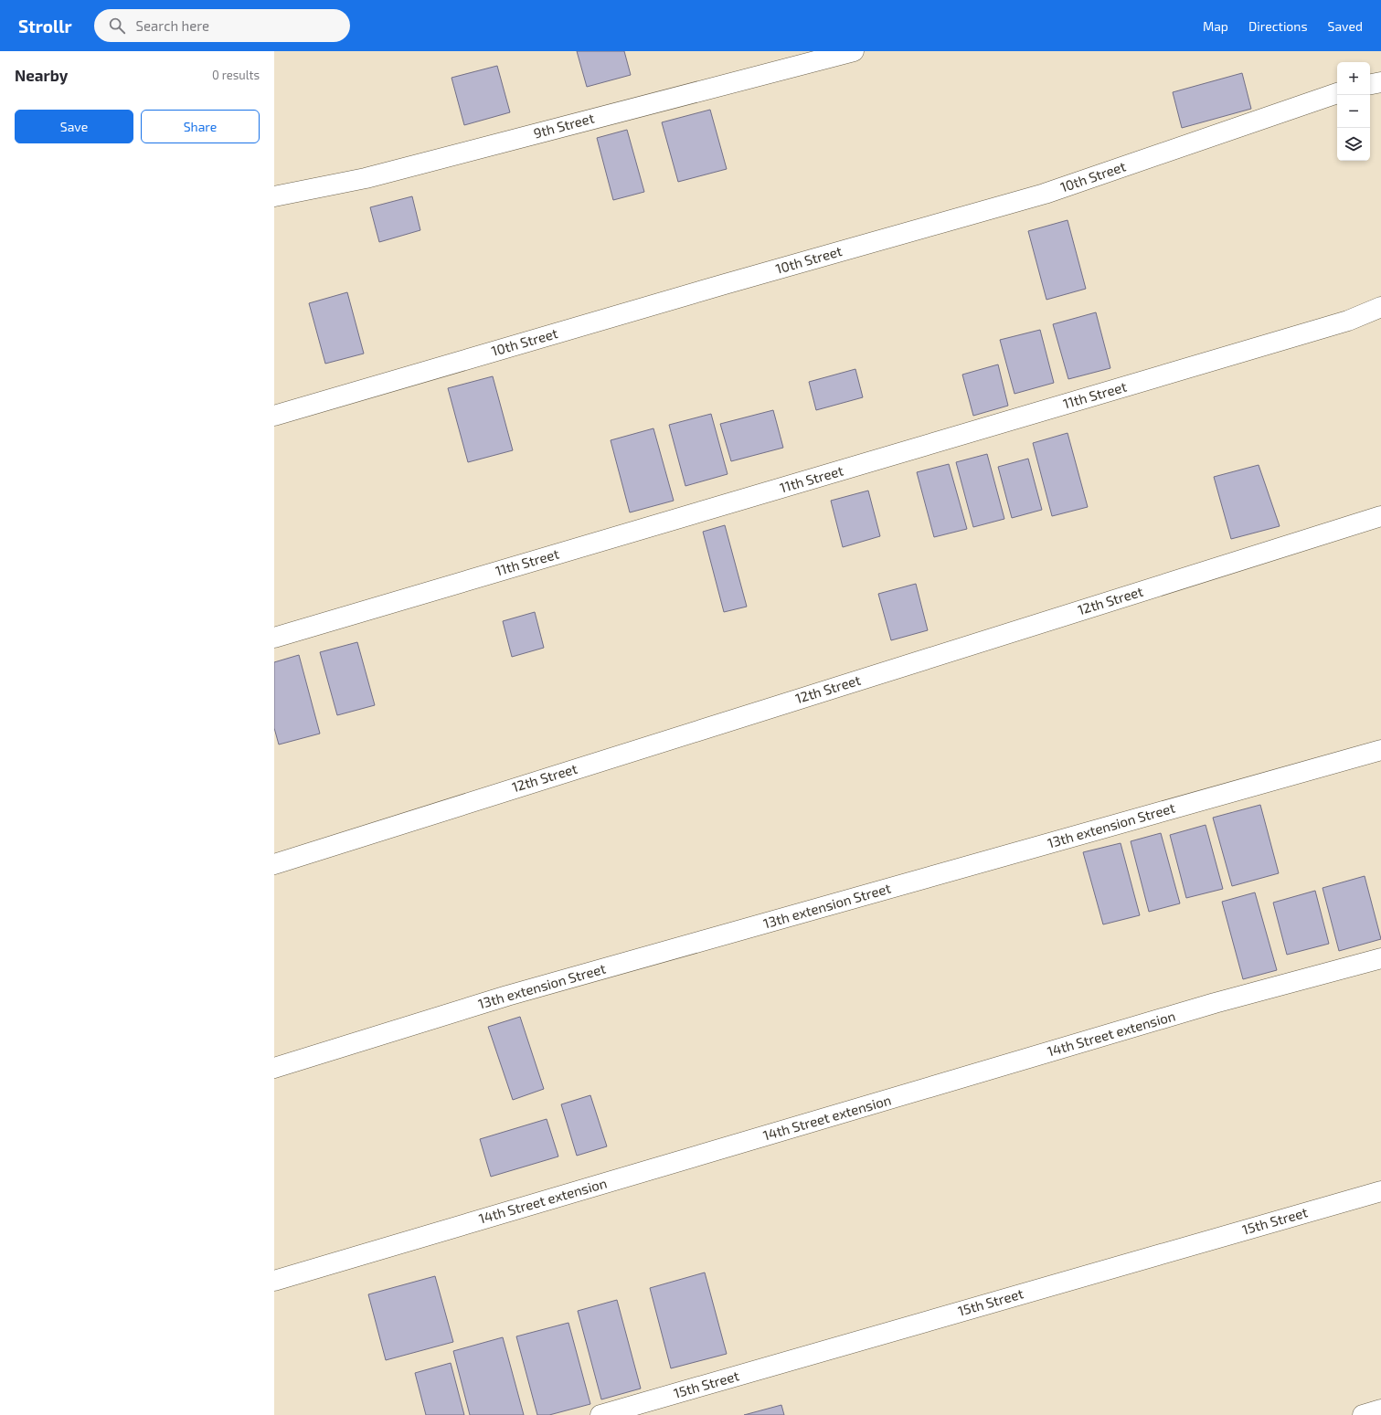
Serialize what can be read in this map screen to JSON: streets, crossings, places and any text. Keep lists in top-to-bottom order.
{
  "streets": {
    "street": [
      "9th Street",
      "10th Street",
      "11th Street",
      "12th Street",
      "13th extension Street",
      "14th Street extension",
      "15th Street"
    ]
  },
  "page": {
    "header": "Strollr",
    "search": "Search here",
    "nav": ["Map", "Directions", "Saved"],
    "heading": ["Nearby", "0 results"],
    "map_buttons": ["+", "−"],
    "buttons": ["Save", "Share"]
  }
}
